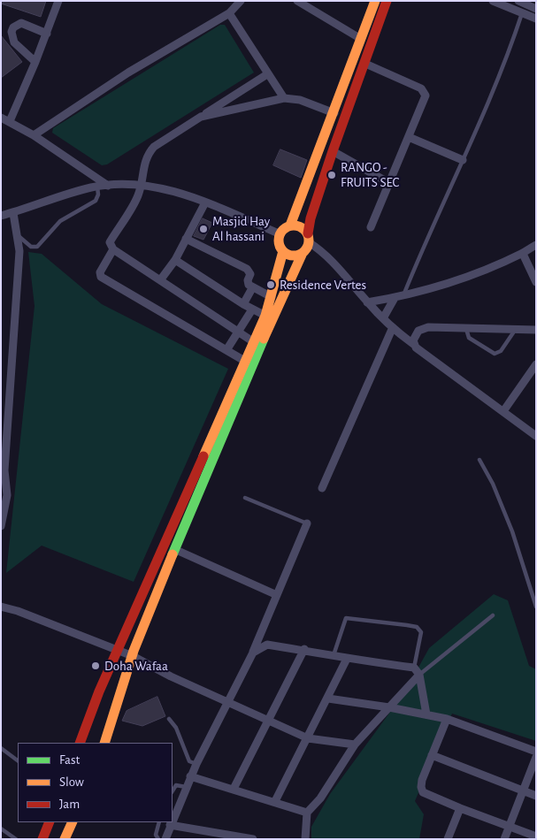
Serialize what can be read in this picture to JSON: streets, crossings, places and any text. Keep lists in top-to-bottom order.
{
  "places": [
    "RANGO - FRUITS SEC",
    "Masjid Hay Al hassani",
    "Residence Vertes",
    "Doha Wafaa"
  ],
  "legend": ["Fast", "Slow", "Jam"]
}
